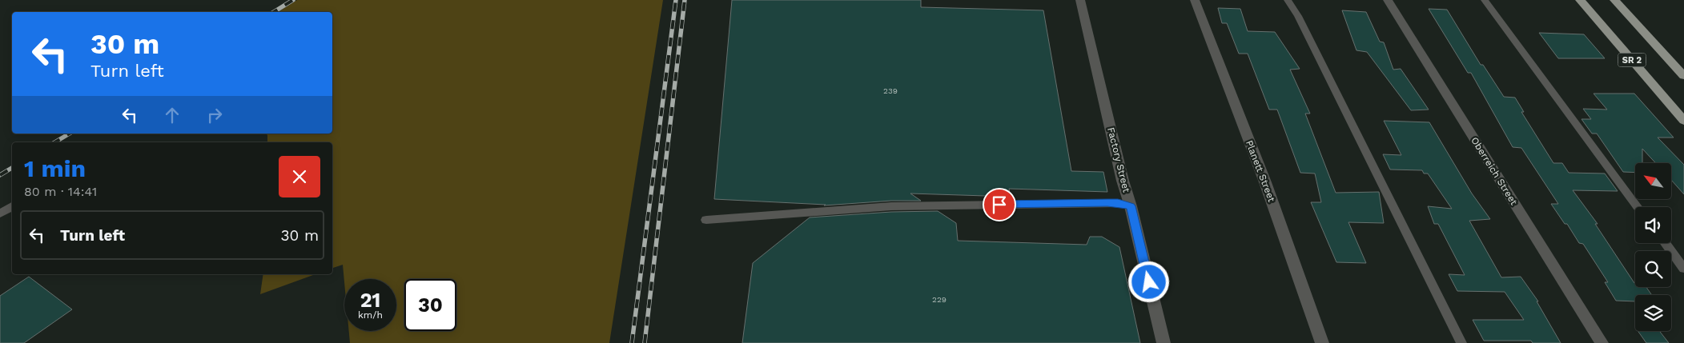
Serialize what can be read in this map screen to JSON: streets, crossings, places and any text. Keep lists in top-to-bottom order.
{
  "streets": {
    "main road": ["SR 2"],
    "street": ["Factory Street", "Planett Street", "Oberreich Street"]
  },
  "house_numbers": ["239", "229"],
  "north": "top left",
  "page": {
    "turn": ["30 m", "Turn left"],
    "heading": ["1 min", "80 m · 14:41"],
    "list": [
      {
        "name": "Turn left",
        "value": "30 m"
      }
    ],
    "speed": "21 km/h",
    "limit": "30"
  }
}
